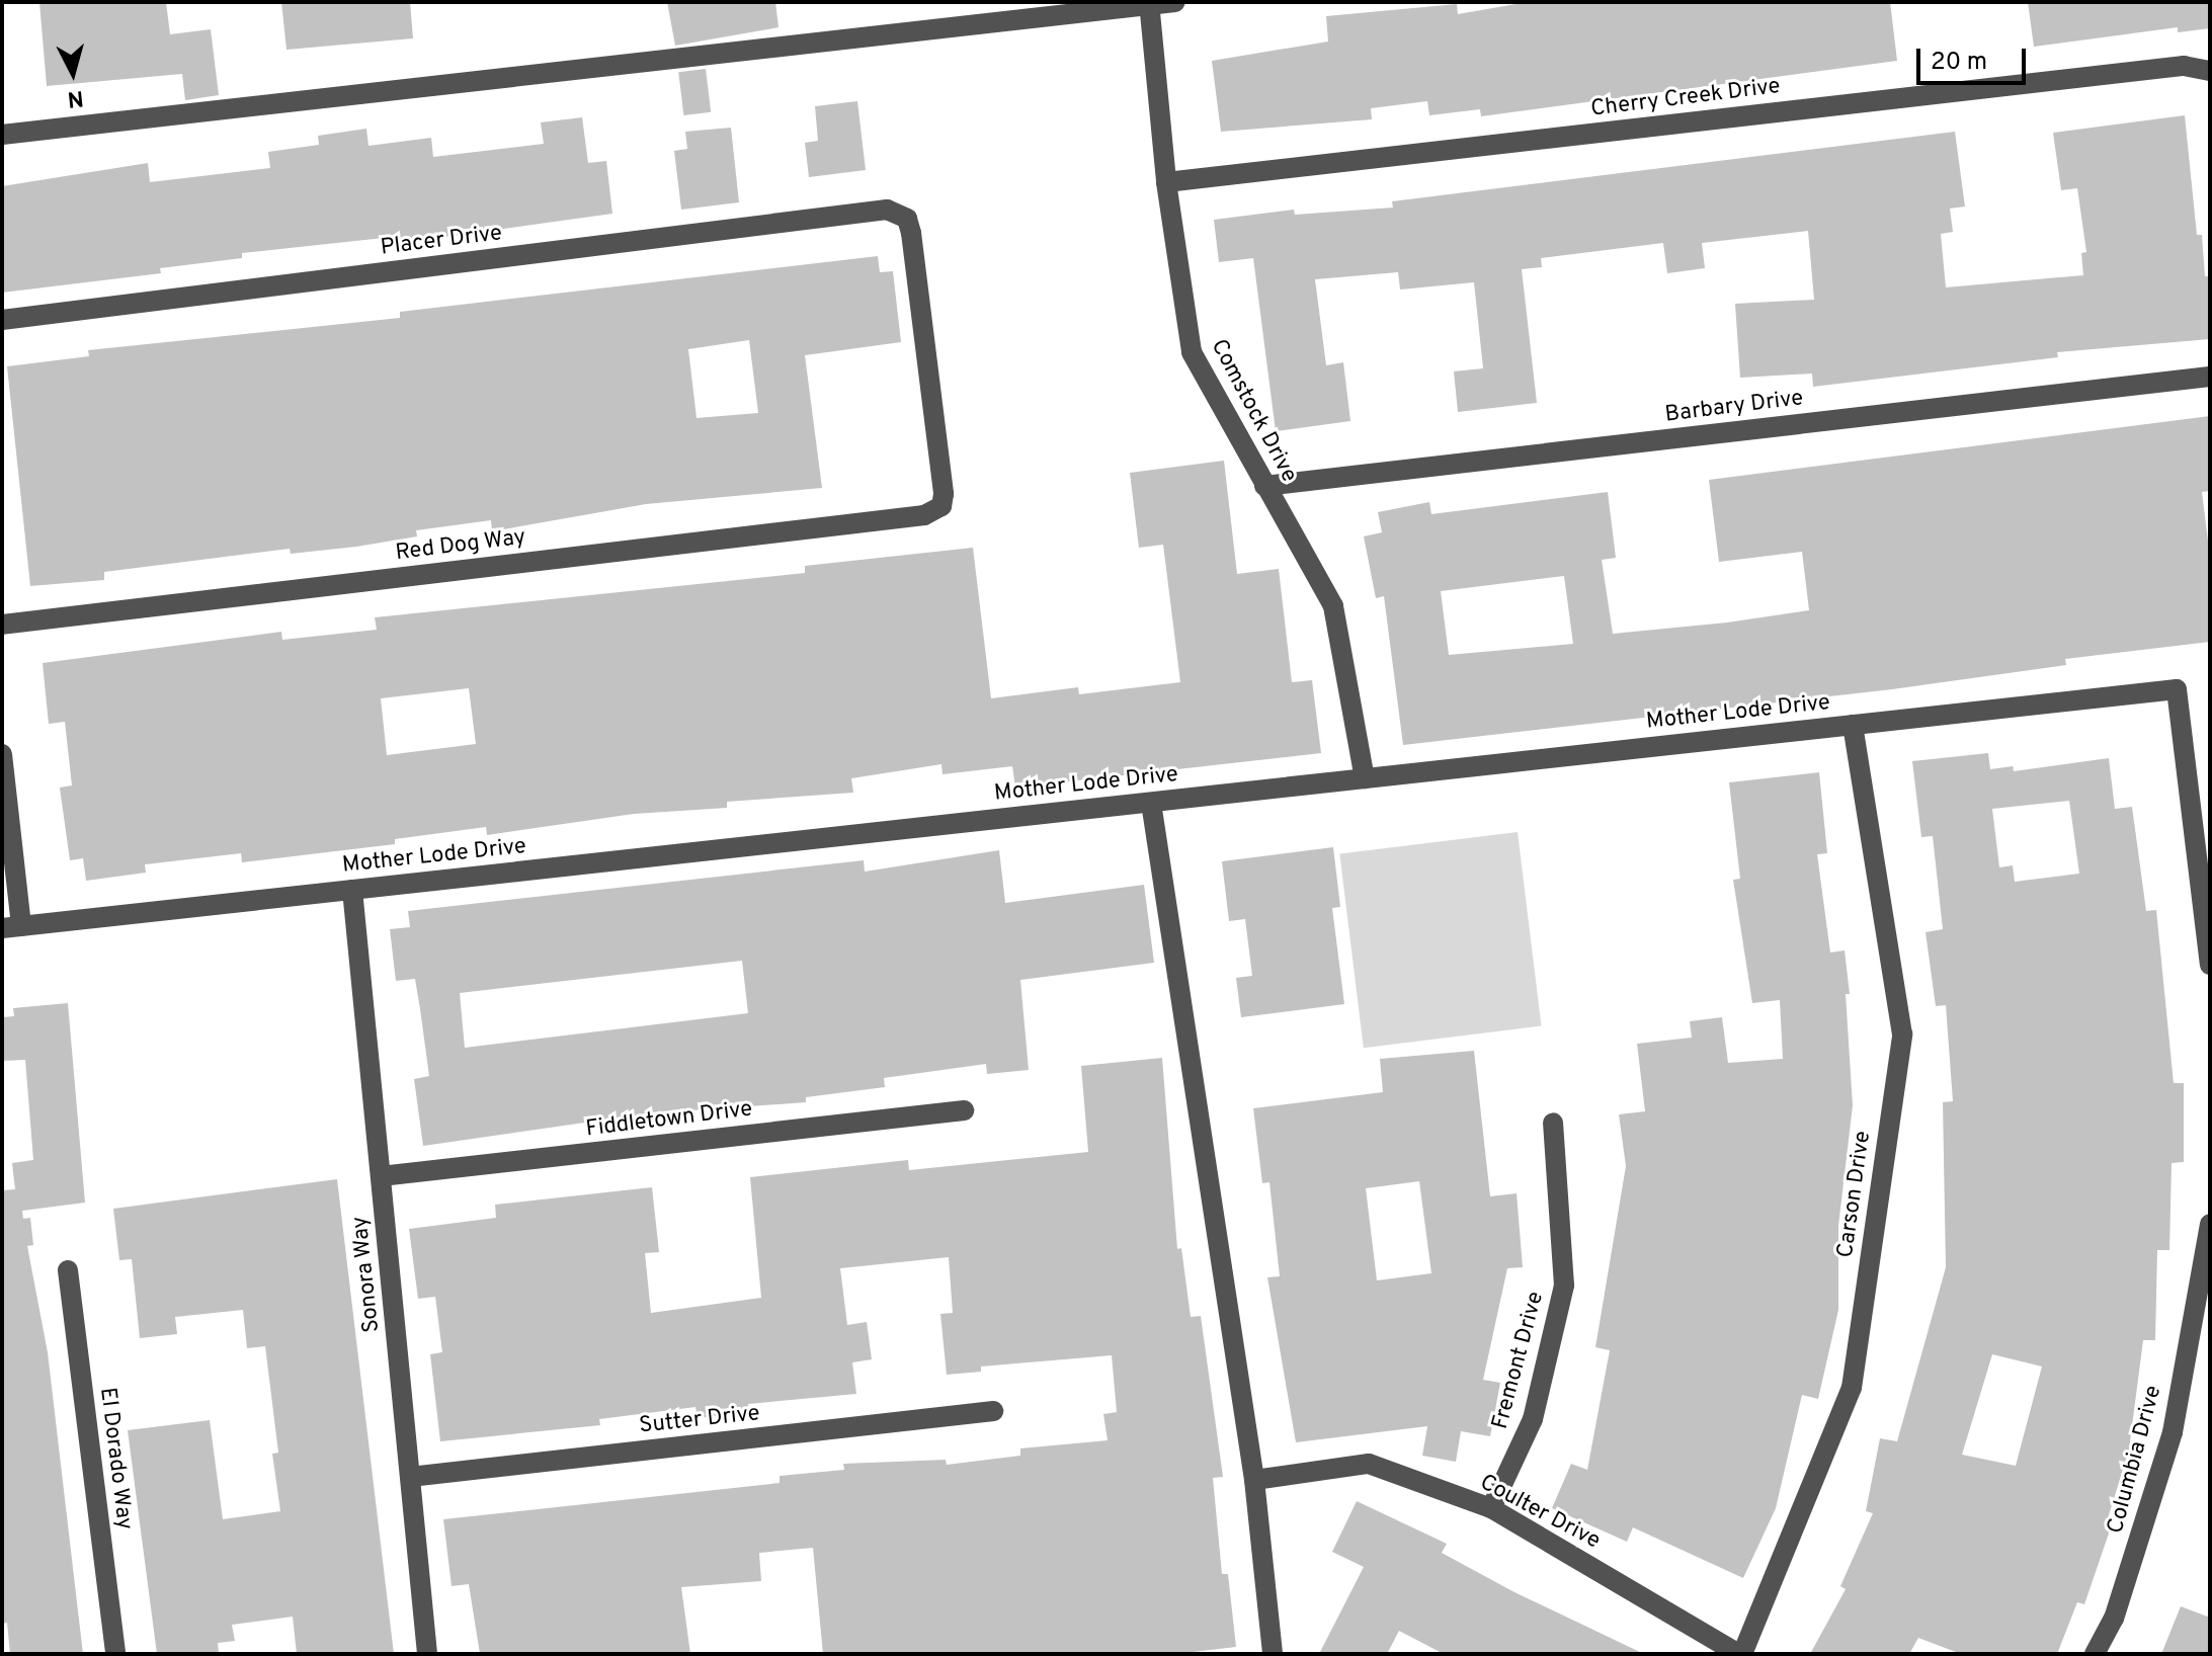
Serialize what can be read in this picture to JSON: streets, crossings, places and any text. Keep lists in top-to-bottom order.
{
  "streets": {
    "street": [
      "Cherry Creek Drive",
      "Placer Drive",
      "Barbary Drive",
      "Comstock Drive",
      "Red Dog Way",
      "Mother Lode Drive",
      "Fiddletown Drive",
      "Carson Drive",
      "Sonora Way",
      "Fremont Drive",
      "Sutter Drive",
      "El Dorado Way",
      "Columbia Drive",
      "Coulter Drive"
    ]
  },
  "crossings": [
    ["Cherry Creek Drive", "Comstock Drive"],
    ["Placer Drive", "Red Dog Way"],
    ["Barbary Drive", "Comstock Drive"],
    ["Comstock Drive", "Mother Lode Drive"],
    ["Mother Lode Drive", "Carson Drive"],
    ["Mother Lode Drive", "Sonora Way"],
    ["Fiddletown Drive", "Sonora Way"],
    ["Carson Drive", "Coulter Drive"],
    ["Sonora Way", "Sutter Drive"],
    ["Fremont Drive", "Coulter Drive"]
  ],
  "scale_bar": "20 m",
  "north": "bottom"
}
